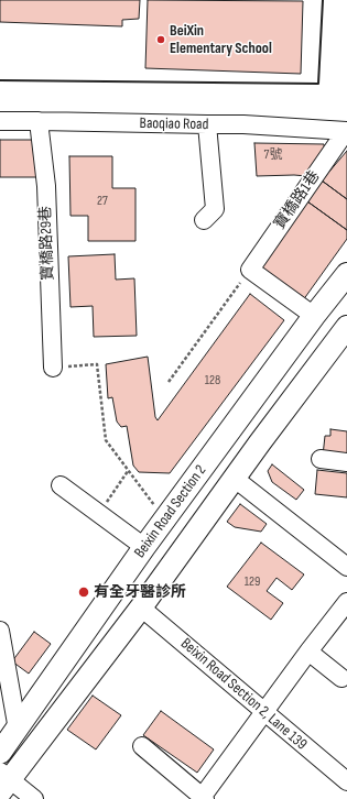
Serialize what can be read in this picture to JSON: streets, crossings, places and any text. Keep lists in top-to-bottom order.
{
  "streets": {
    "main road": ["Beixin Road Section 2"],
    "street": [
      "Baoqiao Road",
      "寶橋路1巷",
      "寶橋路29巷",
      "Beixin Road Section 2, Lane 139"
    ]
  },
  "crossings": [
    ["Baoqiao Road", "寶橋路1巷"],
    ["Baoqiao Road", "寶橋路29巷"],
    ["Beixin Road Section 2", "Beixin Road Section 2, Lane 139"]
  ],
  "places": ["BeiXin Elementary School", "有全牙醫診所"],
  "house_numbers": [
    "7號",
    "27",
    "128",
    "129"
  ]
}
